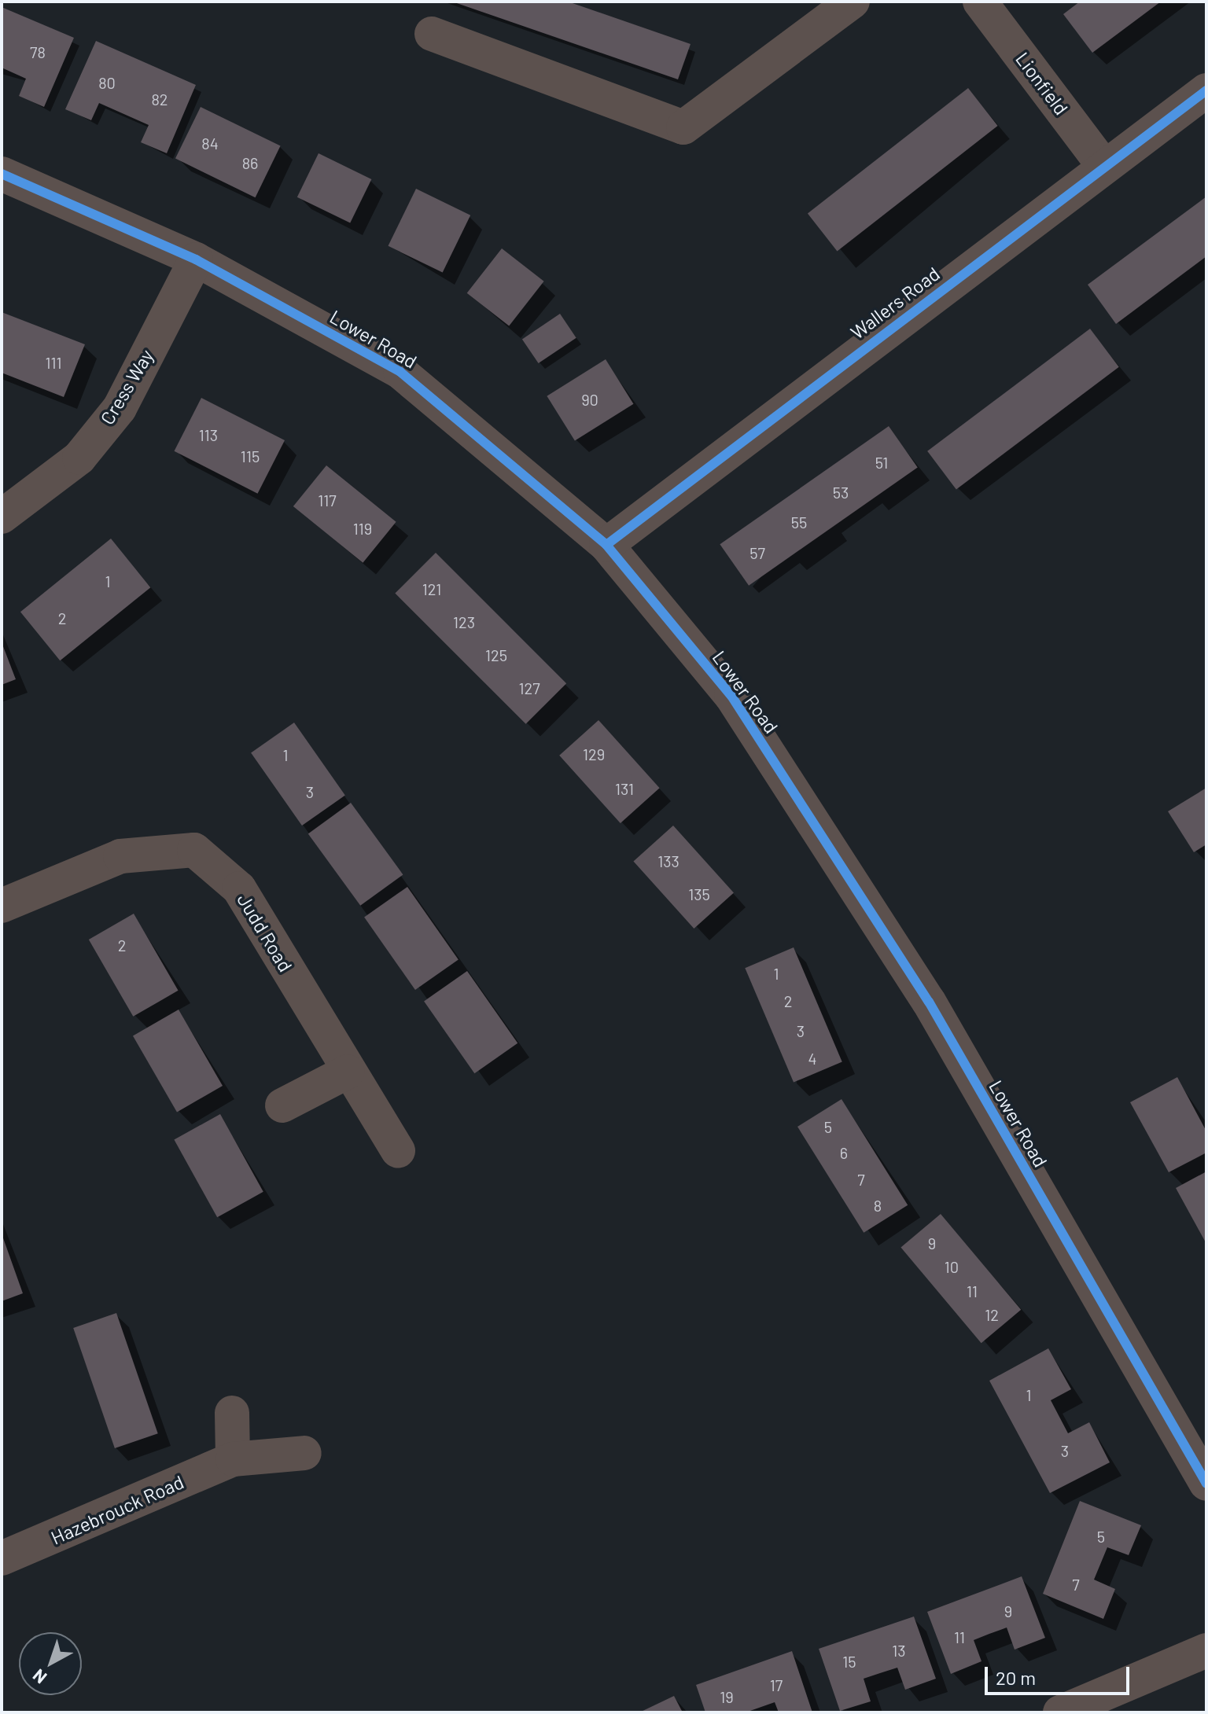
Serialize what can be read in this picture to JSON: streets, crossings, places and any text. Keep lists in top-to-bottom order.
{
  "streets": {
    "street": [
      "Lionfield",
      "Wallers Road",
      "Lower Road",
      "Cress Way",
      "Judd Road",
      "Hazebrouck Road"
    ]
  },
  "crossings": [
    ["Lionfield", "Wallers Road"],
    ["Wallers Road", "Lower Road"],
    ["Lower Road", "Cress Way"]
  ],
  "house_numbers": [
    "78",
    "80",
    "82",
    "84",
    "86",
    "111",
    "90",
    "113",
    "115",
    "51",
    "53",
    "117",
    "55",
    "119",
    "57",
    "1",
    "121",
    "2",
    "123",
    "125",
    "127",
    "129",
    "1",
    "131",
    "3",
    "133",
    "135",
    "2",
    "1",
    "2",
    "3",
    "4",
    "5",
    "6",
    "7",
    "8",
    "9",
    "10",
    "11",
    "12",
    "1",
    "3",
    "5",
    "7",
    "9",
    "11",
    "13",
    "15",
    "17",
    "19"
  ],
  "scale_bar": "20 m",
  "north": "bottom left"
}
